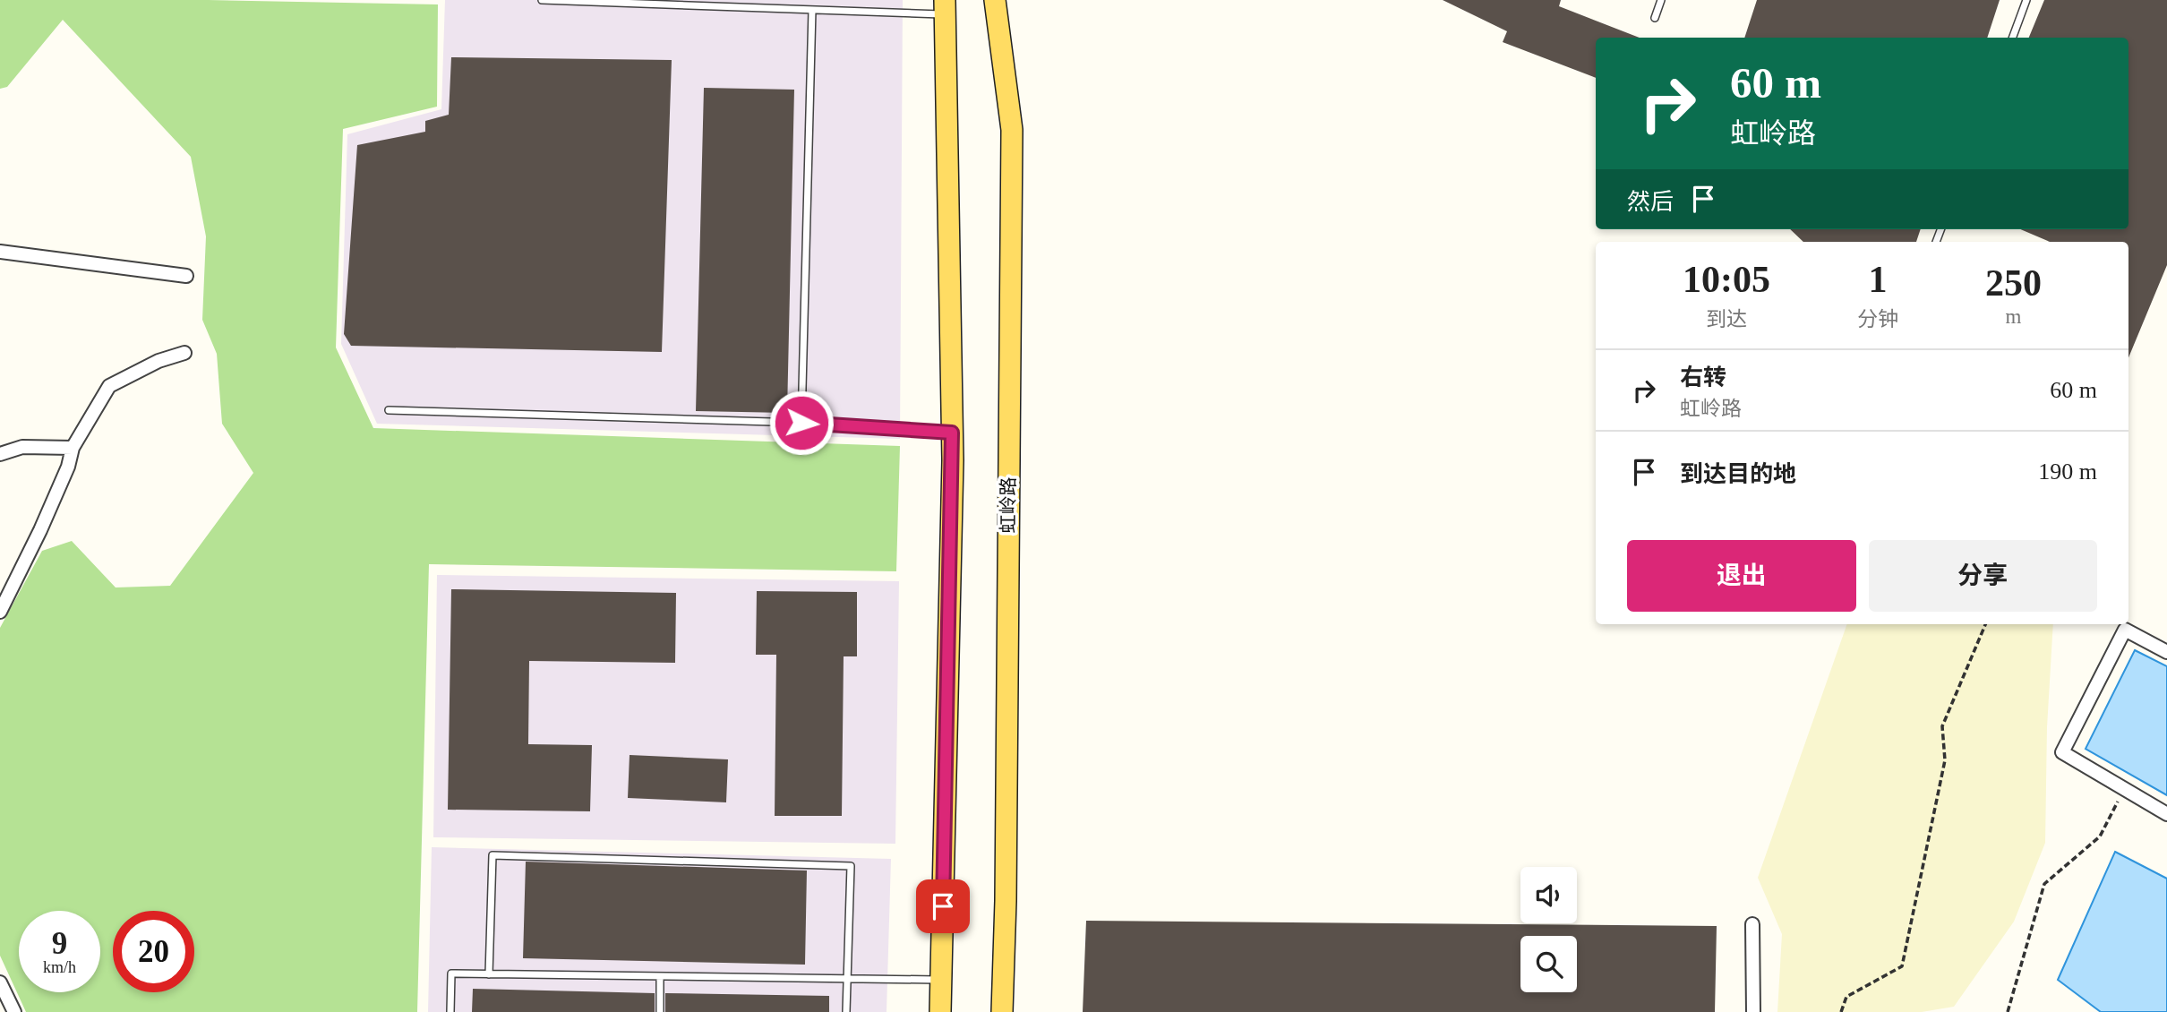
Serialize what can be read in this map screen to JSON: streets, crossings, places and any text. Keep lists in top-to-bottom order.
{
  "streets": {
    "main road": ["虹岭路"]
  },
  "page": {
    "turn": ["60 m", "虹岭路"],
    "then": "然后",
    "eta": [
      "10:05",
      "到达",
      "1",
      "分钟",
      "250",
      "m"
    ],
    "list": [
      {
        "name": "右转",
        "note": "虹岭路",
        "value": "60 m"
      },
      {
        "name": "到达目的地",
        "value": "190 m"
      }
    ],
    "buttons": ["退出", "分享"],
    "speed": "9 km/h",
    "limit": "20"
  }
}
